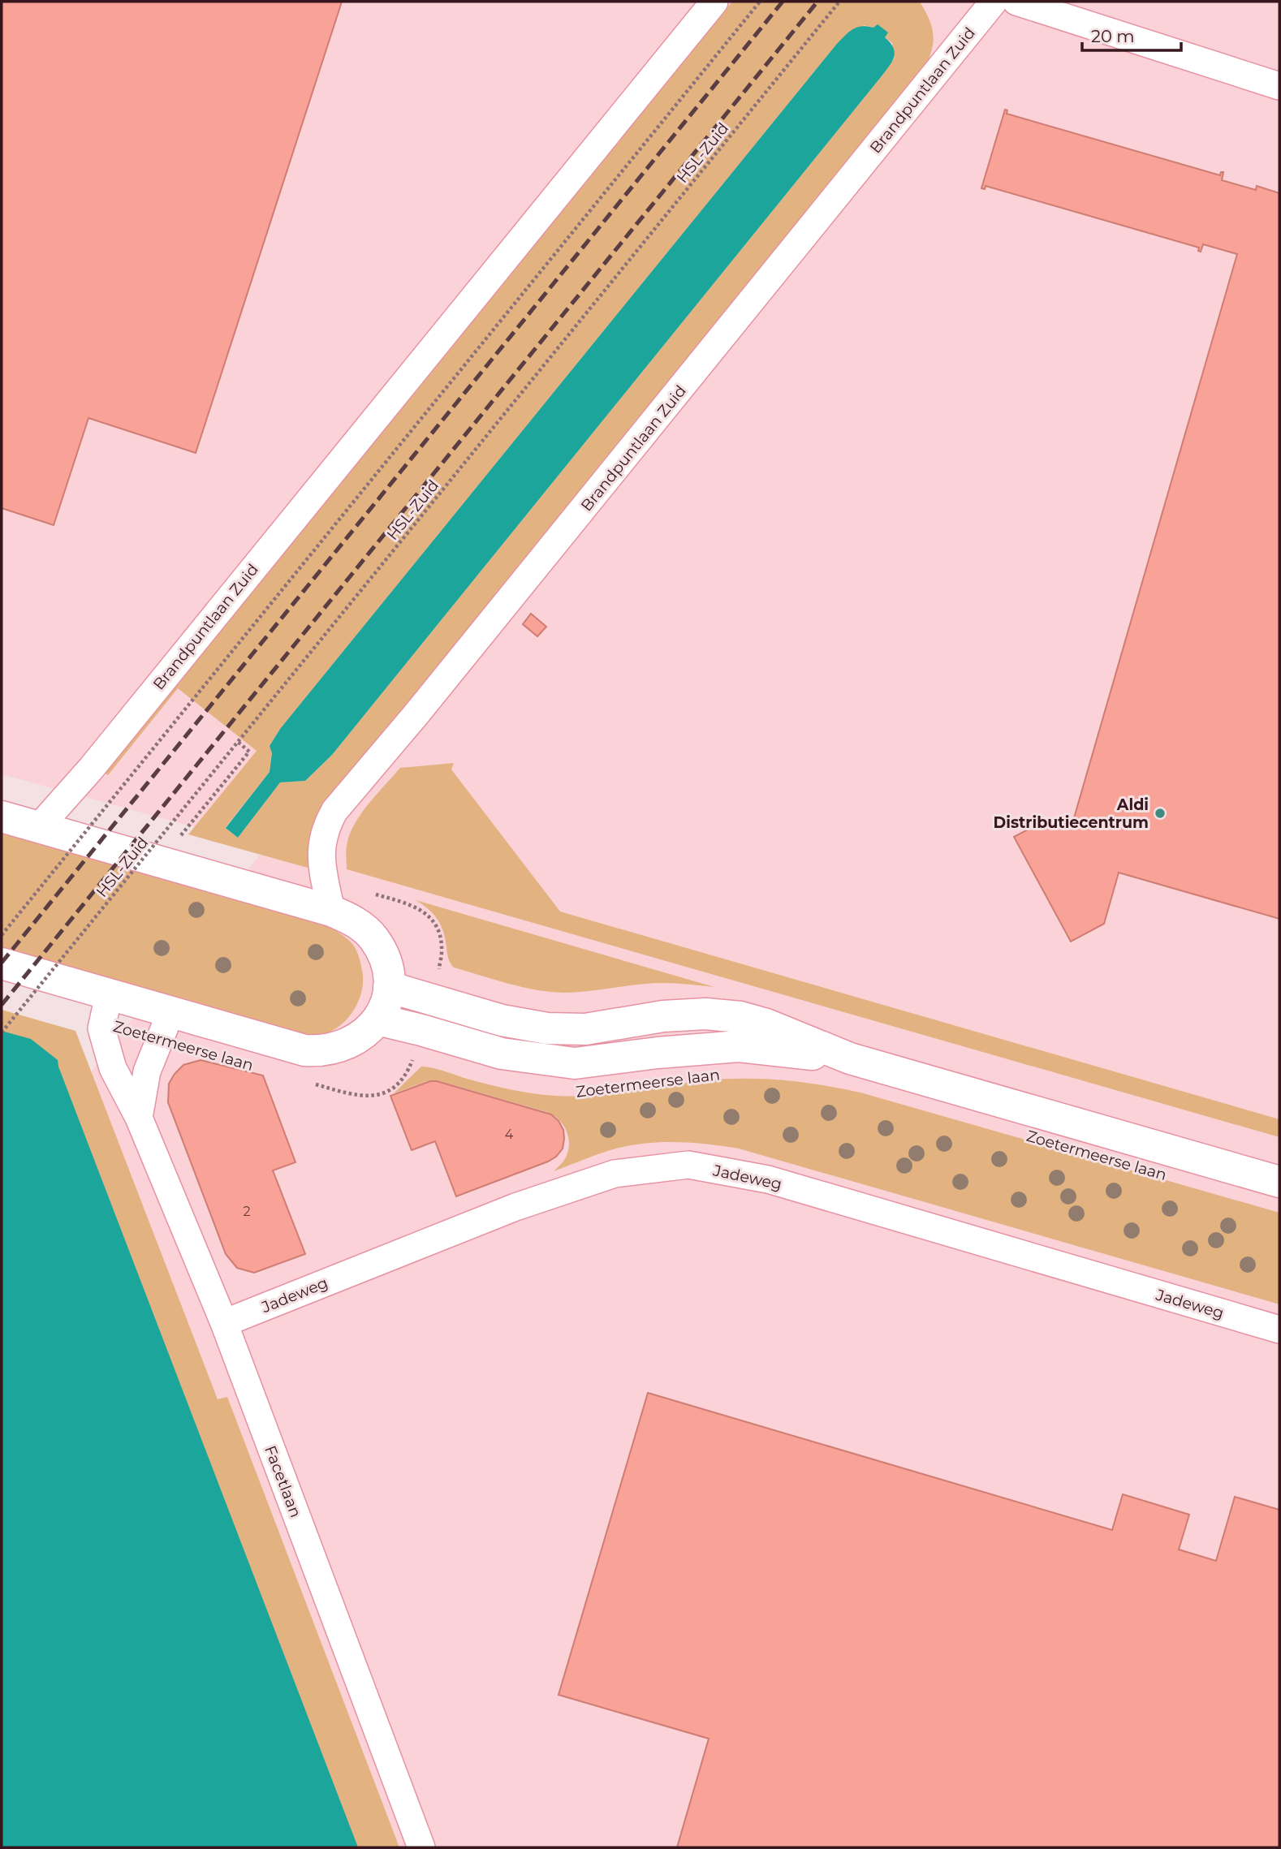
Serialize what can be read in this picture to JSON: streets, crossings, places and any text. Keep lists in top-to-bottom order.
{
  "streets": {
    "street": [
      "Brandpuntlaan Zuid",
      "Zoetermeerse laan",
      "Jadeweg",
      "Facetlaan"
    ],
    "path": ["HSL-Zuid"]
  },
  "crossings": [
    ["Jadeweg", "Facetlaan"]
  ],
  "places": ["Aldi Distributiecentrum"],
  "house_numbers": ["4", "2"],
  "scale_bar": "20 m"
}
